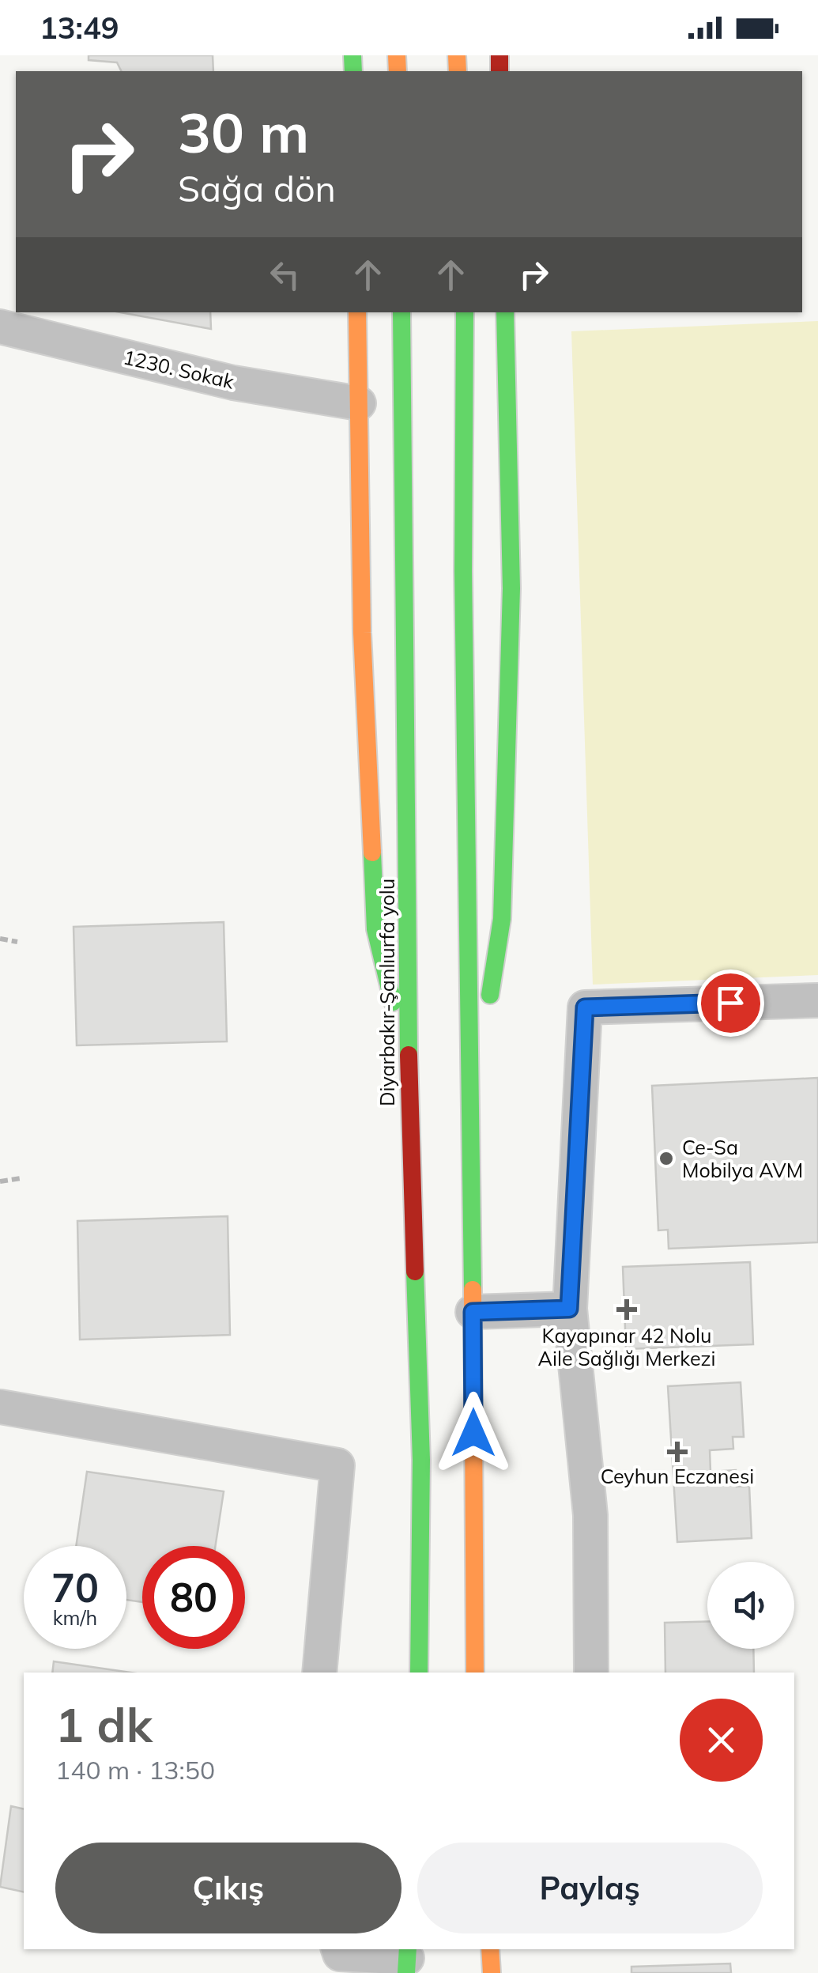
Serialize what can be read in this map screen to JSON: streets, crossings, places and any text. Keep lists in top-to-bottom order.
{
  "streets": {
    "highway": ["Diyarbakır-Şanlıurfa yolu"],
    "street": ["1230. Sokak"]
  },
  "places": {
    "other": ["Ce-Sa Mobilya AVM"],
    "health": ["Kayapınar 42 Nolu Aile Sağlığı Merkezi", "Ceyhun Eczanesi"]
  },
  "page": {
    "status": "13:49",
    "turn": ["30 m", "Sağa dön"],
    "speed": "70 km/h",
    "limit": "80",
    "heading": ["1 dk", "140 m · 13:50"],
    "buttons": ["Çıkış", "Paylaş"]
  }
}
